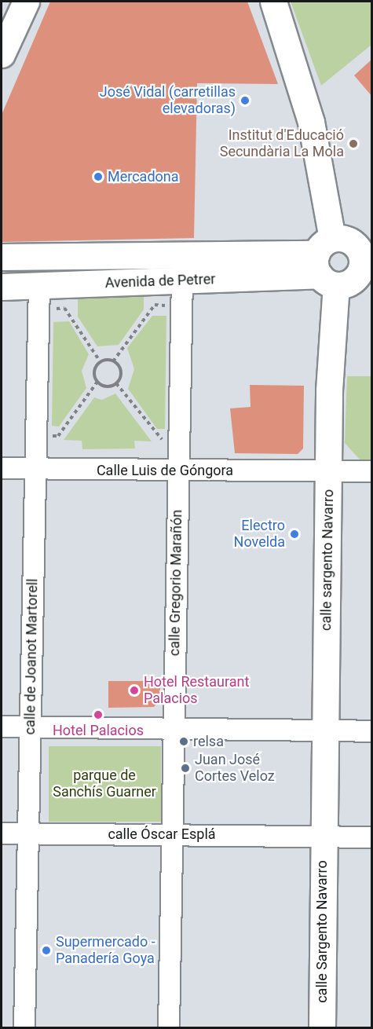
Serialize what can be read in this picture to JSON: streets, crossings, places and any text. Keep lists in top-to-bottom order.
{
  "streets": {
    "street": [
      "Avenida de Petrer",
      "Calle Luis de Góngora",
      "calle sargento Navarro",
      "calle Gregorio Marañón",
      "calle de Joanot Martorell",
      "calle Óscar Esplá",
      "calle Sargento Navarro"
    ]
  },
  "crossings": [
    ["Avenida de Petrer", "calle sargento Navarro"],
    ["Avenida de Petrer", "calle Gregorio Marañón"],
    ["Avenida de Petrer", "calle de Joanot Martorell"],
    ["Calle Luis de Góngora", "calle sargento Navarro"],
    ["Calle Luis de Góngora", "calle Gregorio Marañón"],
    ["Calle Luis de Góngora", "calle de Joanot Martorell"],
    ["calle sargento Navarro", "calle Óscar Esplá"],
    ["calle sargento Navarro", "calle Sargento Navarro"],
    ["calle Gregorio Marañón", "calle Óscar Esplá"],
    ["calle de Joanot Martorell", "calle Óscar Esplá"],
    ["calle Óscar Esplá", "calle Sargento Navarro"]
  ],
  "parks": ["parque de Sanchís Guarner"],
  "places": [
    "José Vidal (carretillas elevadoras)",
    "Institut d'Educació Secundària La Mola",
    "Mercadona",
    "Electro Novelda",
    "Hotel Restaurant Palacios",
    "Hotel Palacios",
    "relsa",
    "Juan José Cortes Veloz",
    "Supermercado - Panadería Goya"
  ]
}
